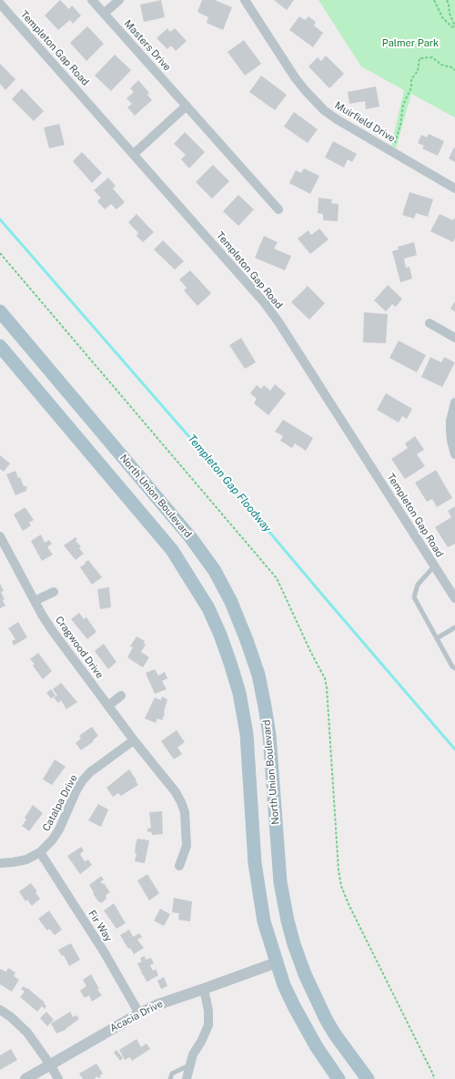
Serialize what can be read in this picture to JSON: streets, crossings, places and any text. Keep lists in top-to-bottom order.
{
  "streets": {
    "main road": ["North Union Boulevard"],
    "street": [
      "Masters Drive",
      "Templeton Gap Road",
      "Muirfield Drive",
      "Cragwood Drive",
      "Catalpa Drive",
      "Fir Way",
      "Acacia Drive"
    ]
  },
  "crossings": [
    ["Cragwood Drive", "Catalpa Drive"],
    ["Catalpa Drive", "Fir Way"],
    ["Fir Way", "Acacia Drive"]
  ],
  "water": ["Templeton Gap Floodway"],
  "parks": ["Palmer Park"]
}
